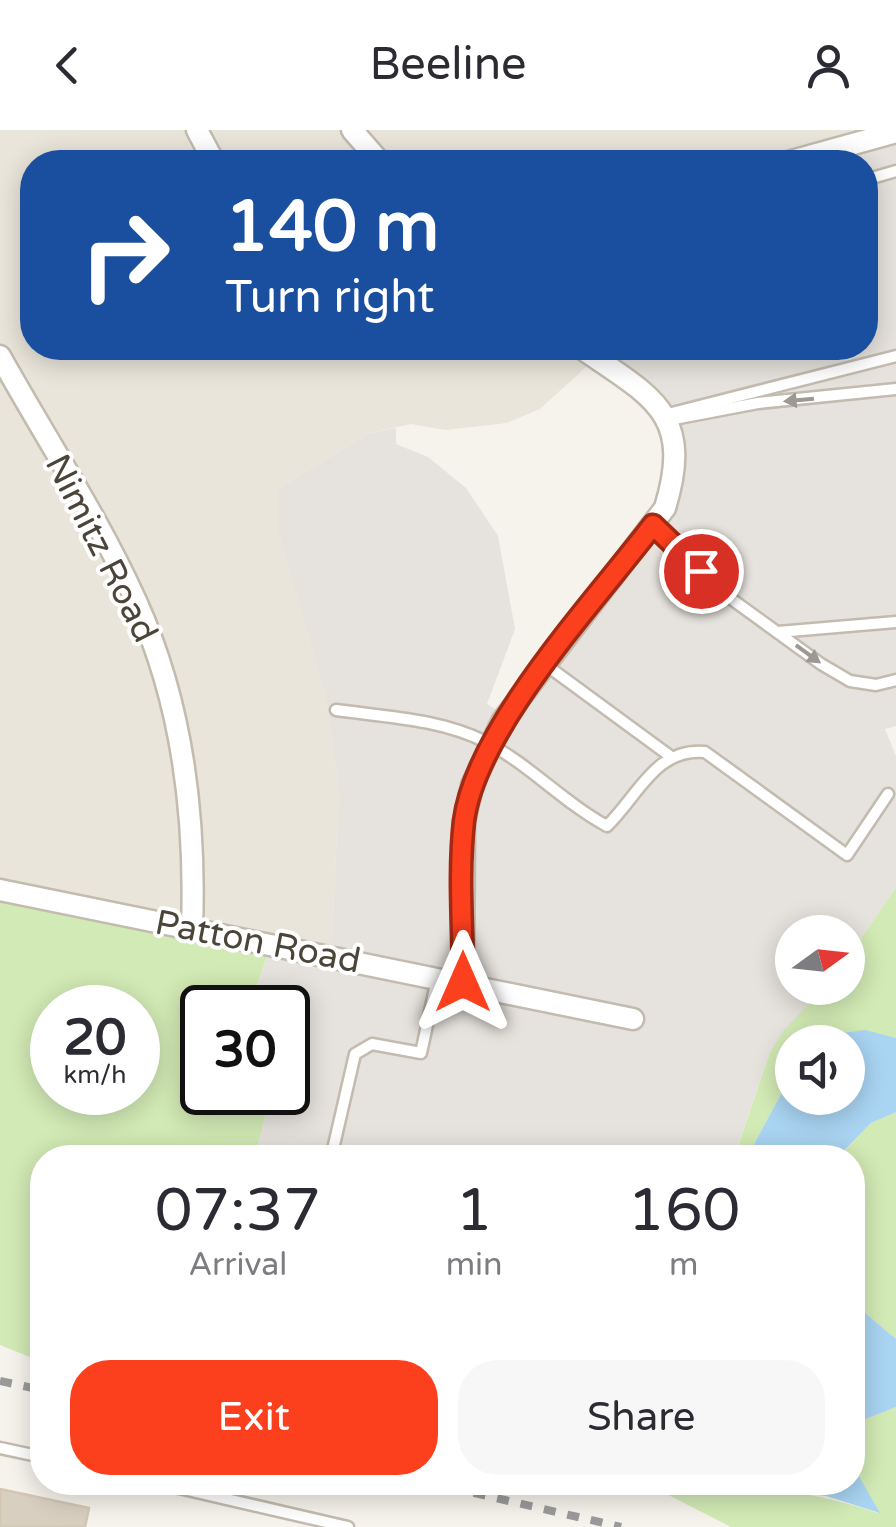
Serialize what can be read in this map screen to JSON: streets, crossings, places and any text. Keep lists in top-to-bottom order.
{
  "streets": {
    "street": ["Nimitz Road", "Patton Road"]
  },
  "crossings": [
    ["Nimitz Road", "Patton Road"]
  ],
  "north": "right",
  "page": {
    "header": "Beeline",
    "turn": ["140 m", "Turn right"],
    "speed": "20 km/h",
    "limit": "30",
    "eta": [
      "07:37",
      "Arrival",
      "1",
      "min",
      "160",
      "m"
    ],
    "buttons": ["Exit", "Share"]
  }
}
